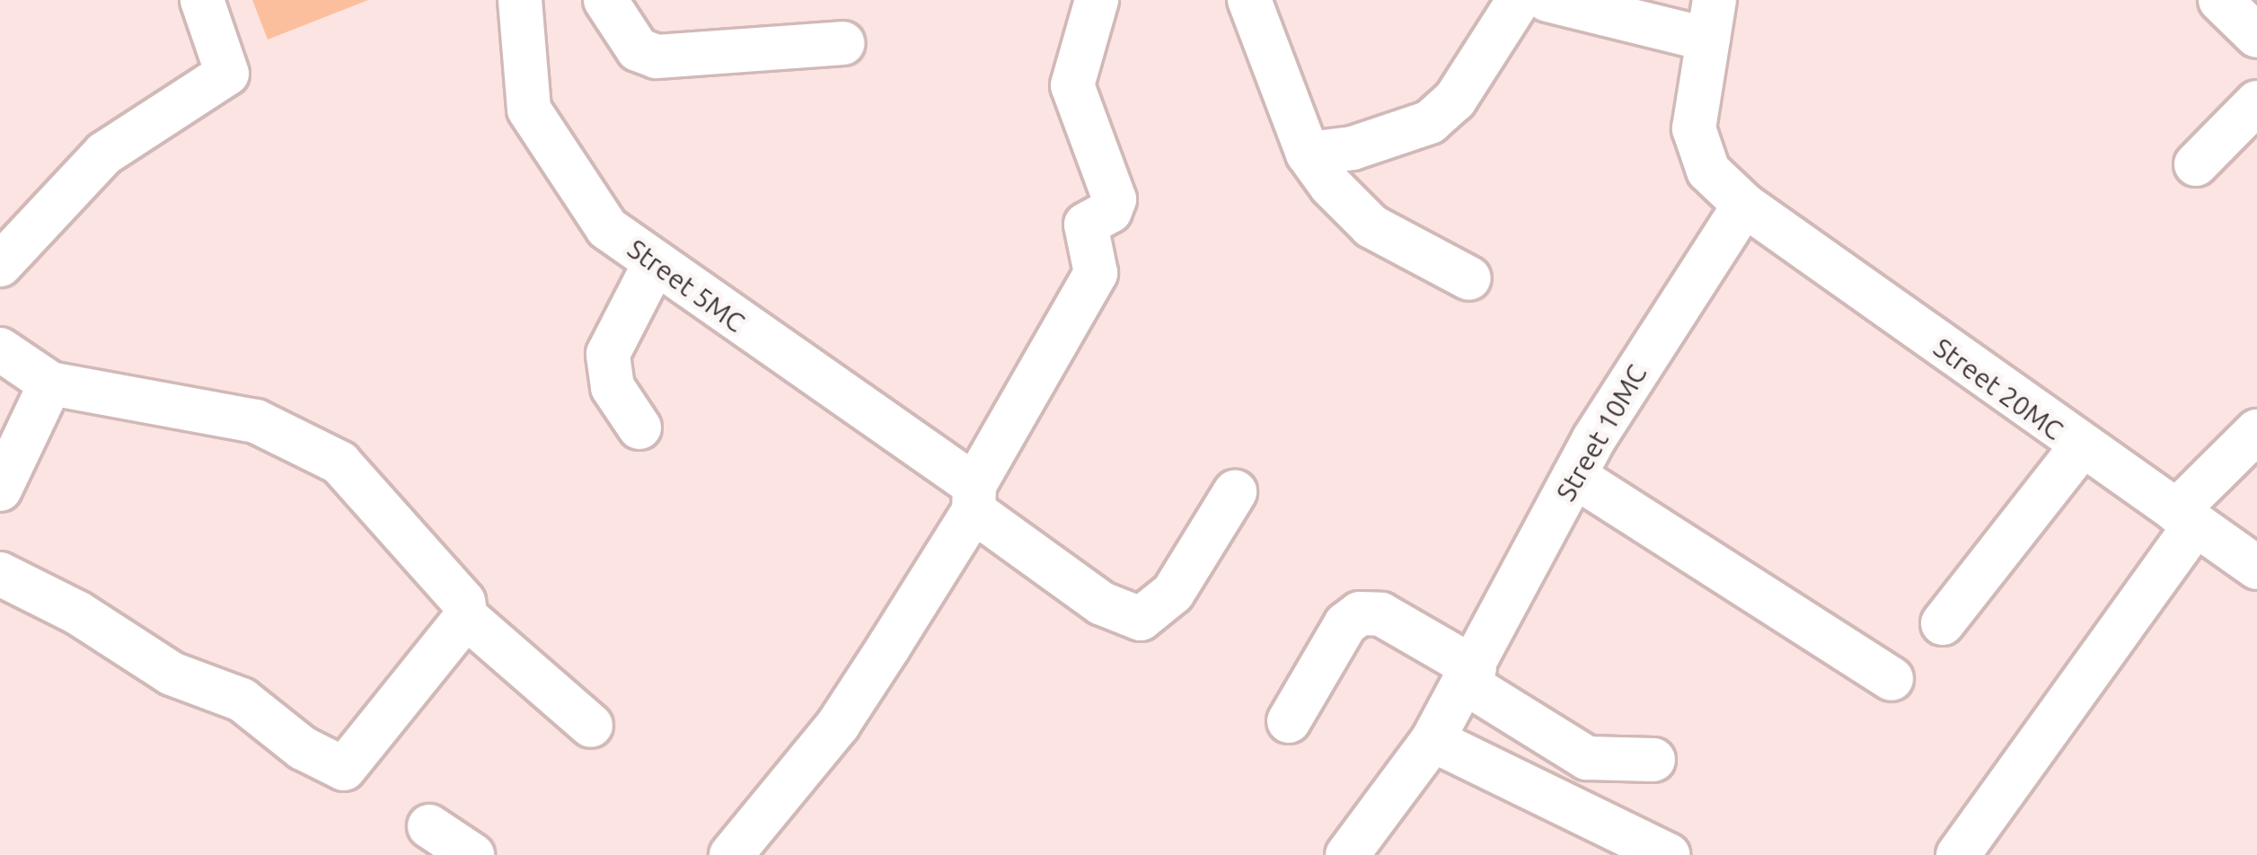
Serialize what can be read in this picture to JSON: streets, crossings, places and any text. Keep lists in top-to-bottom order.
{
  "streets": {
    "street": ["Street 5MC", "Street 20MC", "Street 10MC"]
  },
  "crossings": [
    ["Street 20MC", "Street 10MC"]
  ]
}
